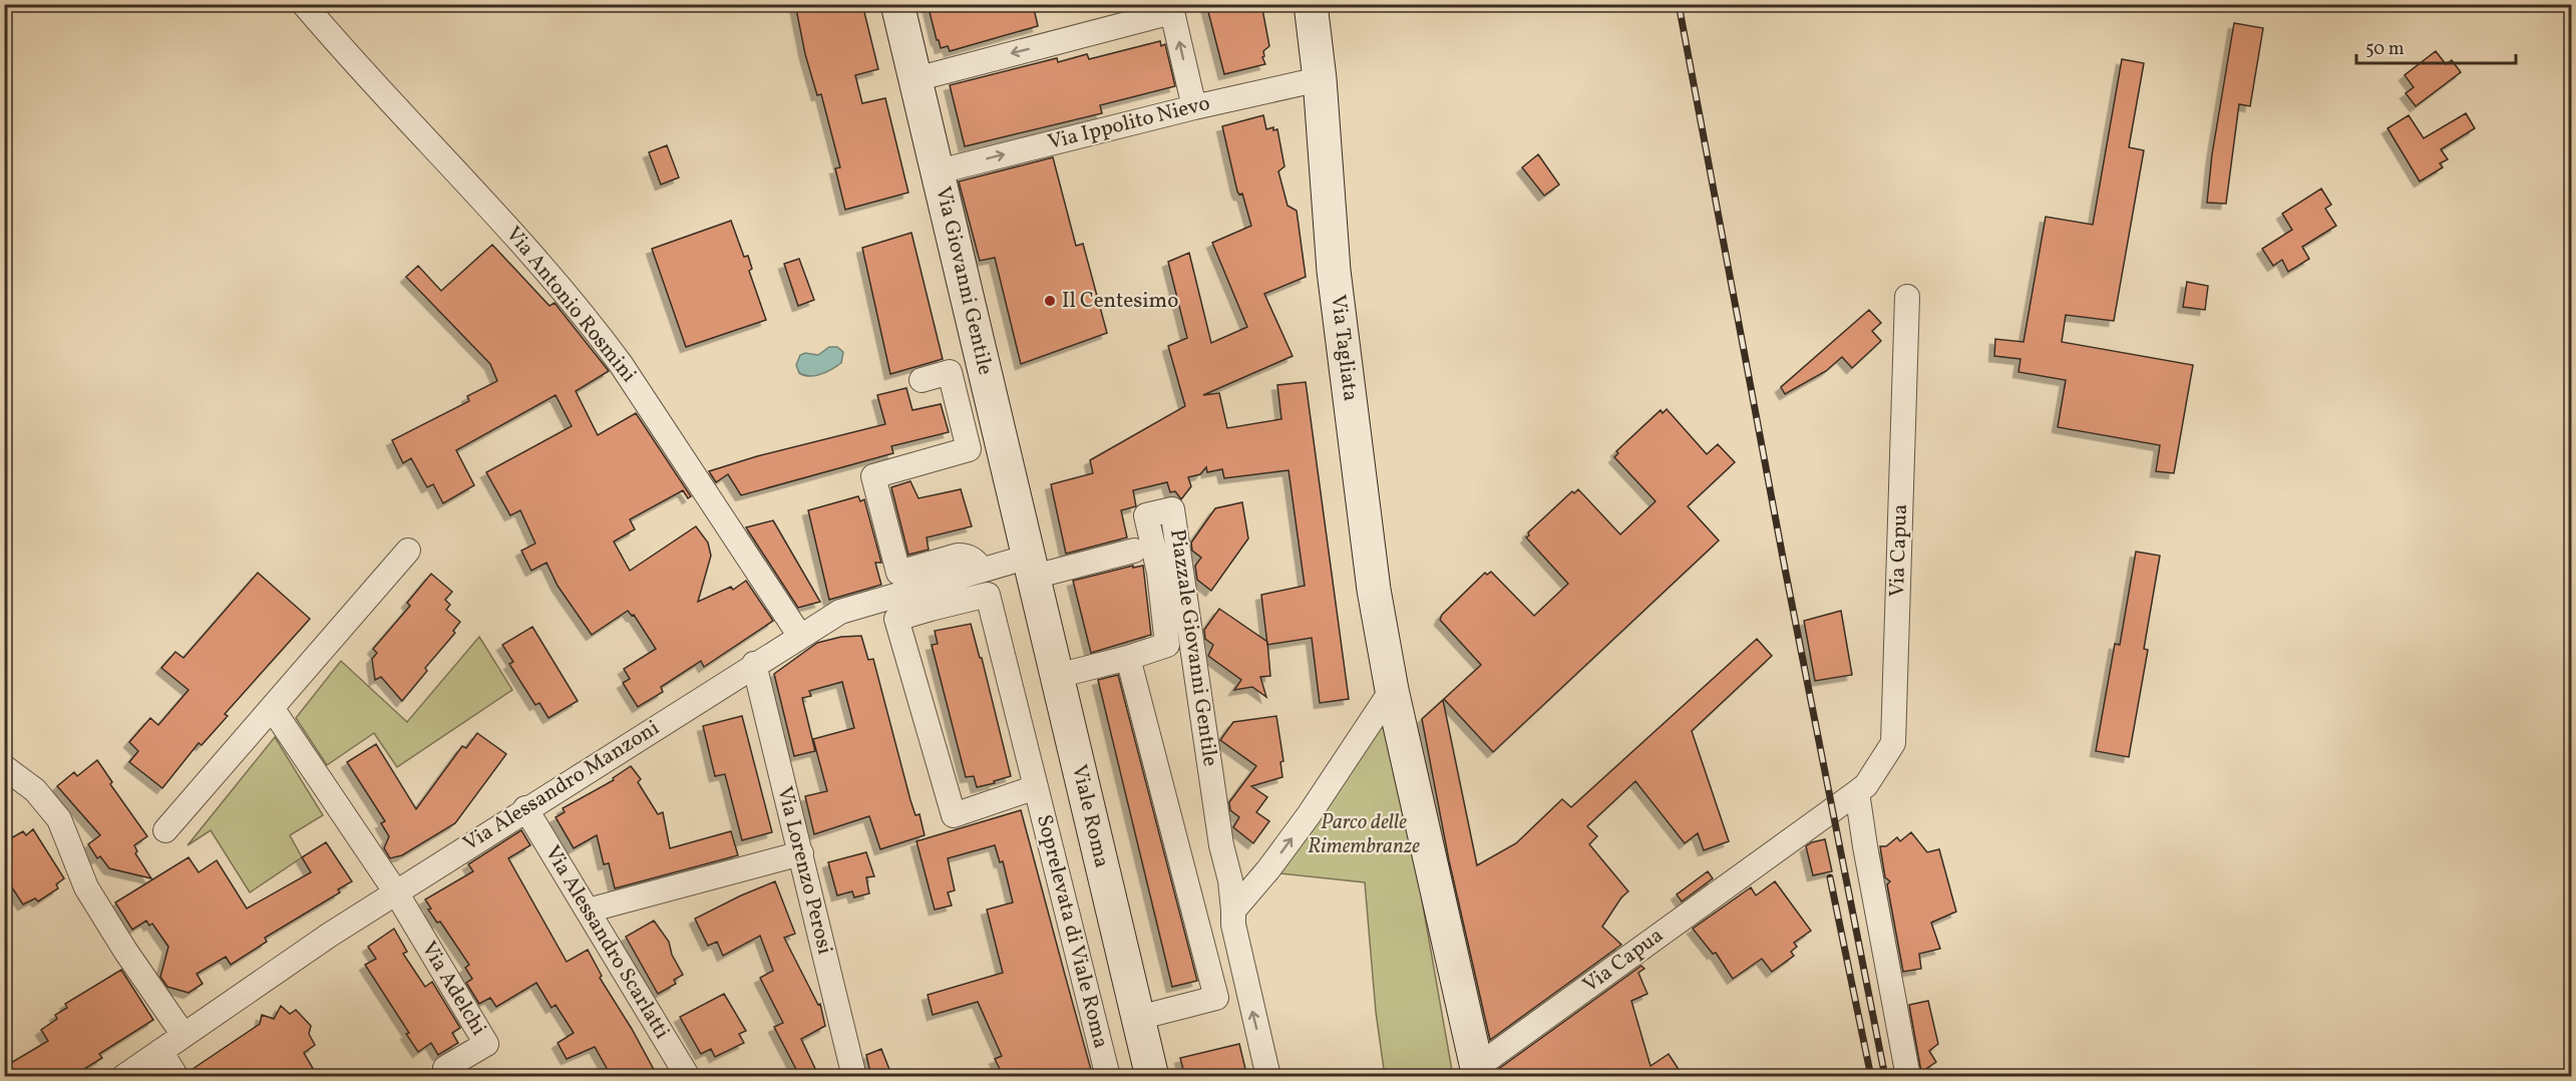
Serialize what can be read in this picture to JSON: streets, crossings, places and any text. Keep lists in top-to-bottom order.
{
  "streets": {
    "main road": ["Via Giovanni Gentile", "Via Tagliata", "Viale Roma"],
    "street": [
      "Via Ippolito Nievo",
      "Via Antonio Rosmini",
      "Via Capua",
      "Piazzale Giovanni Gentile",
      "Via Alessandro Manzoni",
      "Via Lorenzo Perosi",
      "Soprelevata di Viale Roma",
      "Via Alessandro Scarlatti",
      "Via Adelchi"
    ]
  },
  "crossings": [
    ["Via Ippolito Nievo", "Via Giovanni Gentile"],
    ["Via Ippolito Nievo", "Via Tagliata"],
    ["Via Giovanni Gentile", "Via Alessandro Manzoni"],
    ["Via Giovanni Gentile", "Viale Roma"],
    ["Via Antonio Rosmini", "Via Alessandro Manzoni"],
    ["Via Tagliata", "Via Capua"],
    ["Piazzale Giovanni Gentile", "Viale Roma"],
    ["Via Alessandro Manzoni", "Viale Roma"],
    ["Via Alessandro Manzoni", "Via Lorenzo Perosi"],
    ["Via Alessandro Manzoni", "Soprelevata di Viale Roma"],
    ["Via Alessandro Manzoni", "Via Alessandro Scarlatti"],
    ["Via Alessandro Manzoni", "Via Adelchi"]
  ],
  "one_way": ["Via Ippolito Nievo"],
  "parks": ["Parco delle Rimembranze"],
  "places": ["Il Centesimo"],
  "scale_bar": "50 m"
}
